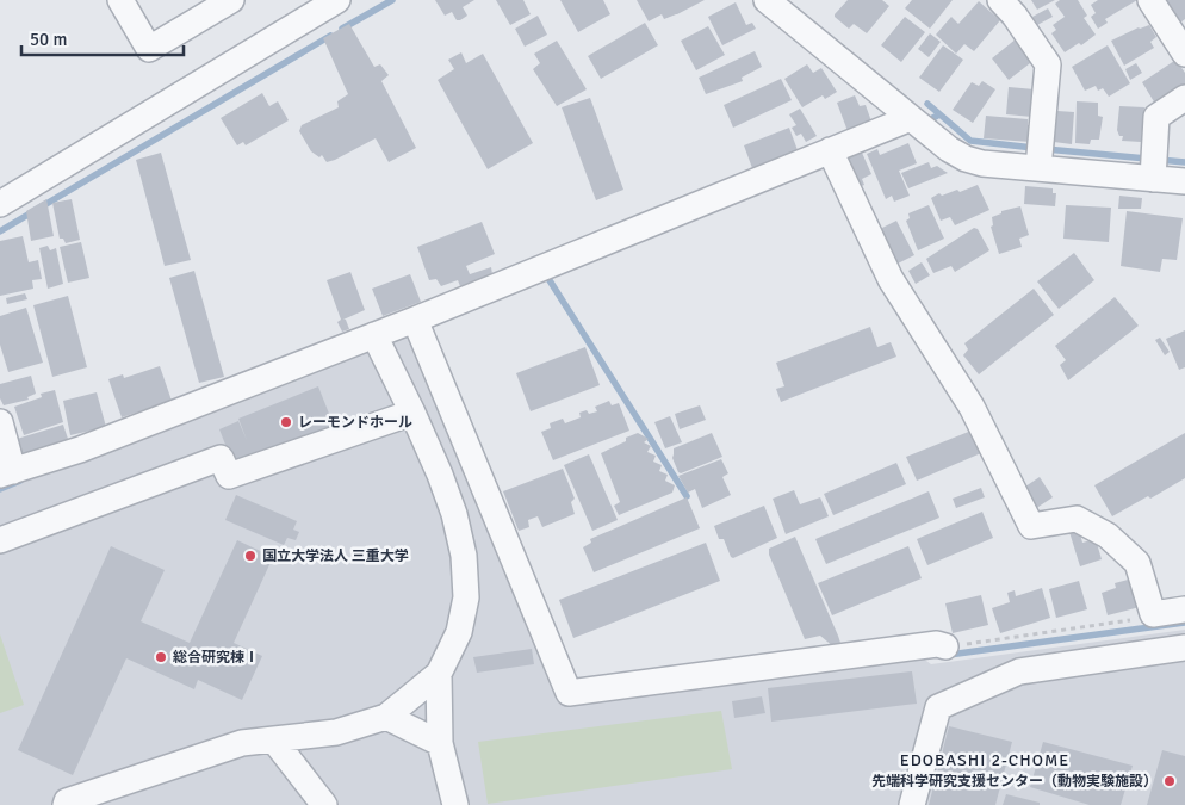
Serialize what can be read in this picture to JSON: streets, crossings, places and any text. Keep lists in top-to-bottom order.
{
  "districts": ["EDOBASHI 2-CHOME"],
  "places": [
    "レーモンドホール",
    "国立大学法人 三重大学",
    "総合研究棟Ⅰ",
    "先端科学研究支援センター（動物実験施設）"
  ],
  "scale_bar": "50 m"
}
